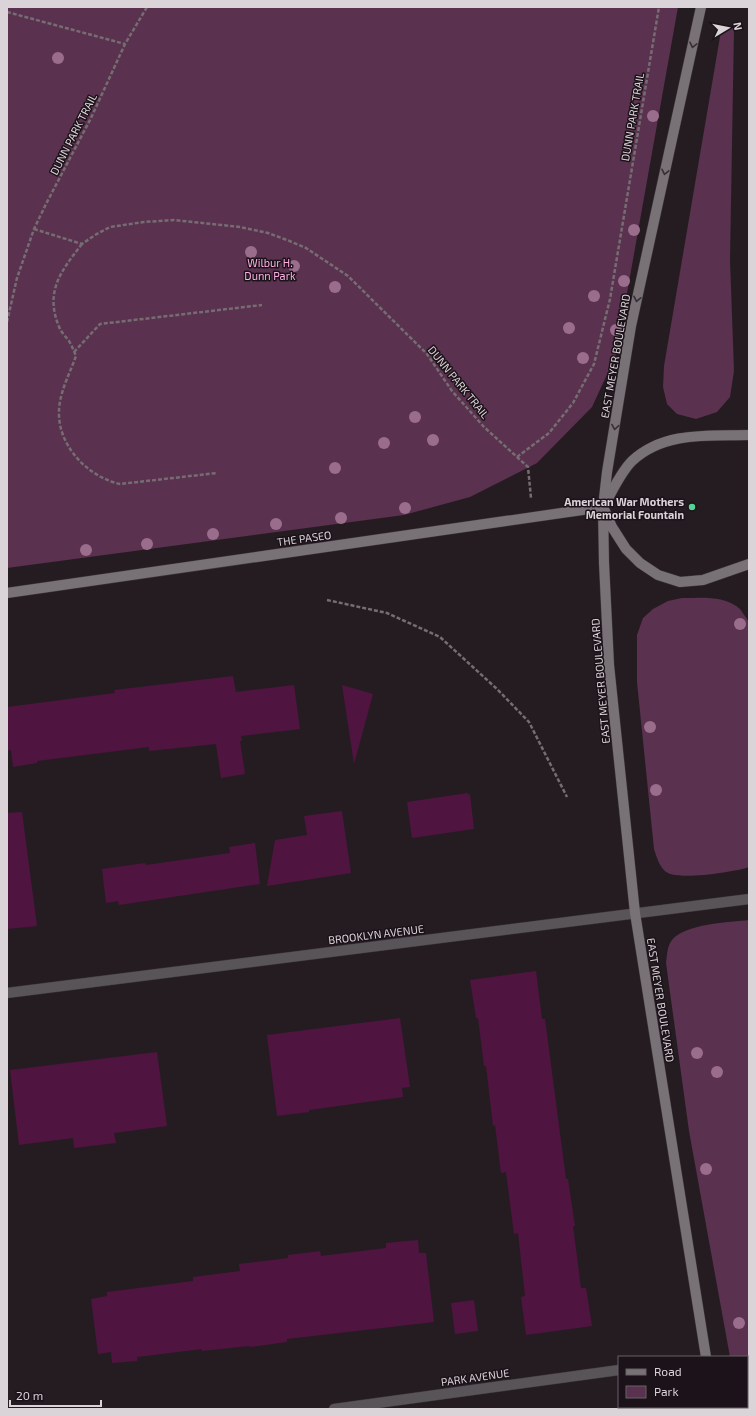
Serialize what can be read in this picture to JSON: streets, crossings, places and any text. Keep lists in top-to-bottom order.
{
  "streets": {
    "main road": ["EAST MEYER BOULEVARD", "THE PASEO"],
    "street": ["BROOKLYN AVENUE", "PARK AVENUE"],
    "path": ["DUNN PARK TRAIL"]
  },
  "crossings": [
    ["EAST MEYER BOULEVARD", "THE PASEO"],
    ["EAST MEYER BOULEVARD", "BROOKLYN AVENUE"]
  ],
  "one_way": ["EAST MEYER BOULEVARD"],
  "parks": ["Wilbur H. Dunn Park"],
  "places": ["American War Mothers Memorial Fountain"],
  "legend": ["Road", "Park"],
  "scale_bar": "20 m",
  "north": "right"
}
